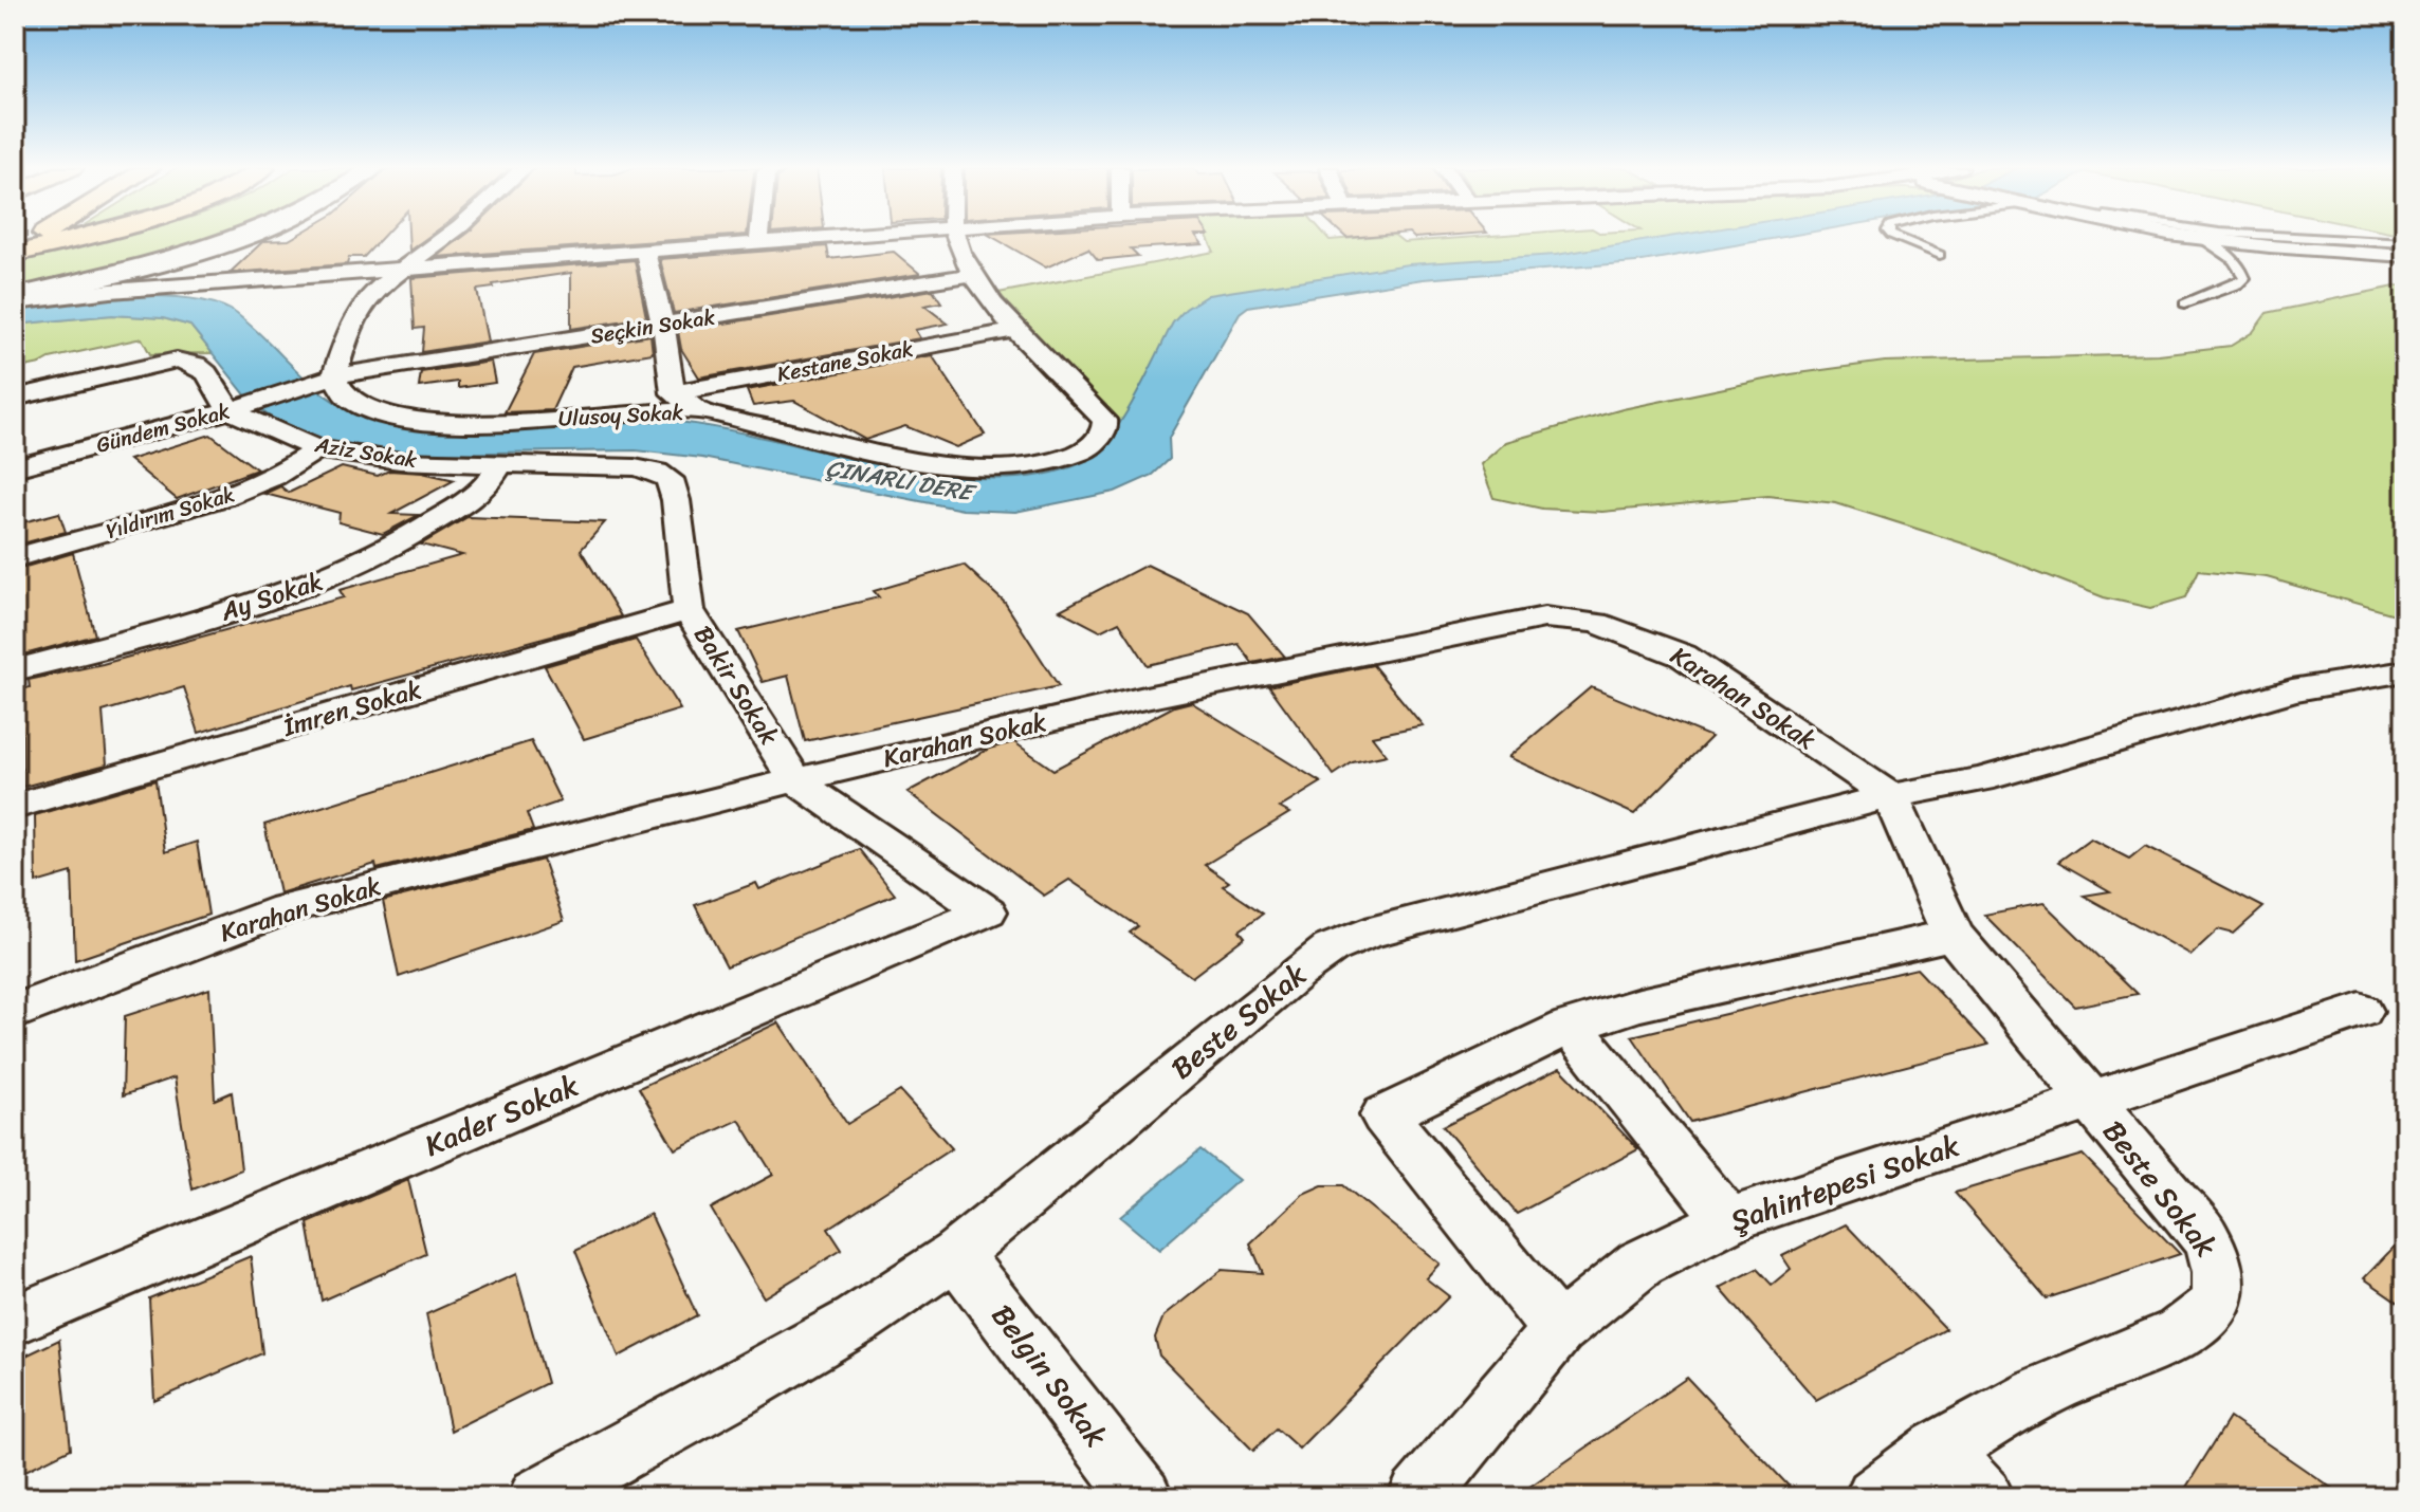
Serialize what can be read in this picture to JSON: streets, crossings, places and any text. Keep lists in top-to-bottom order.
{
  "streets": {
    "street": [
      "Seçkin Sokak",
      "Kestane Sokak",
      "Ulusoy Sokak",
      "Gündem Sokak",
      "Aziz Sokak",
      "Yıldırım Sokak",
      "Ay Sokak",
      "Bakir Sokak",
      "Karahan Sokak",
      "İmren Sokak",
      "Beste Sokak",
      "Kader Sokak",
      "Şahintepesi Sokak",
      "Belgin Sokak"
    ]
  },
  "crossings": [
    ["Seçkin Sokak", "Ulusoy Sokak"],
    ["Seçkin Sokak", "Gündem Sokak"],
    ["Kestane Sokak", "Ulusoy Sokak"],
    ["Ulusoy Sokak", "Gündem Sokak"],
    ["Gündem Sokak", "Aziz Sokak"],
    ["Aziz Sokak", "Yıldırım Sokak"],
    ["Aziz Sokak", "Ay Sokak"],
    ["Aziz Sokak", "Bakir Sokak"],
    ["Ay Sokak", "Bakir Sokak"],
    ["Bakir Sokak", "Karahan Sokak"],
    ["Bakir Sokak", "İmren Sokak"],
    ["Bakir Sokak", "Kader Sokak"],
    ["Karahan Sokak", "Beste Sokak"],
    ["Beste Sokak", "Şahintepesi Sokak"],
    ["Beste Sokak", "Belgin Sokak"]
  ],
  "water": ["ÇINARLI DERE"]
}
